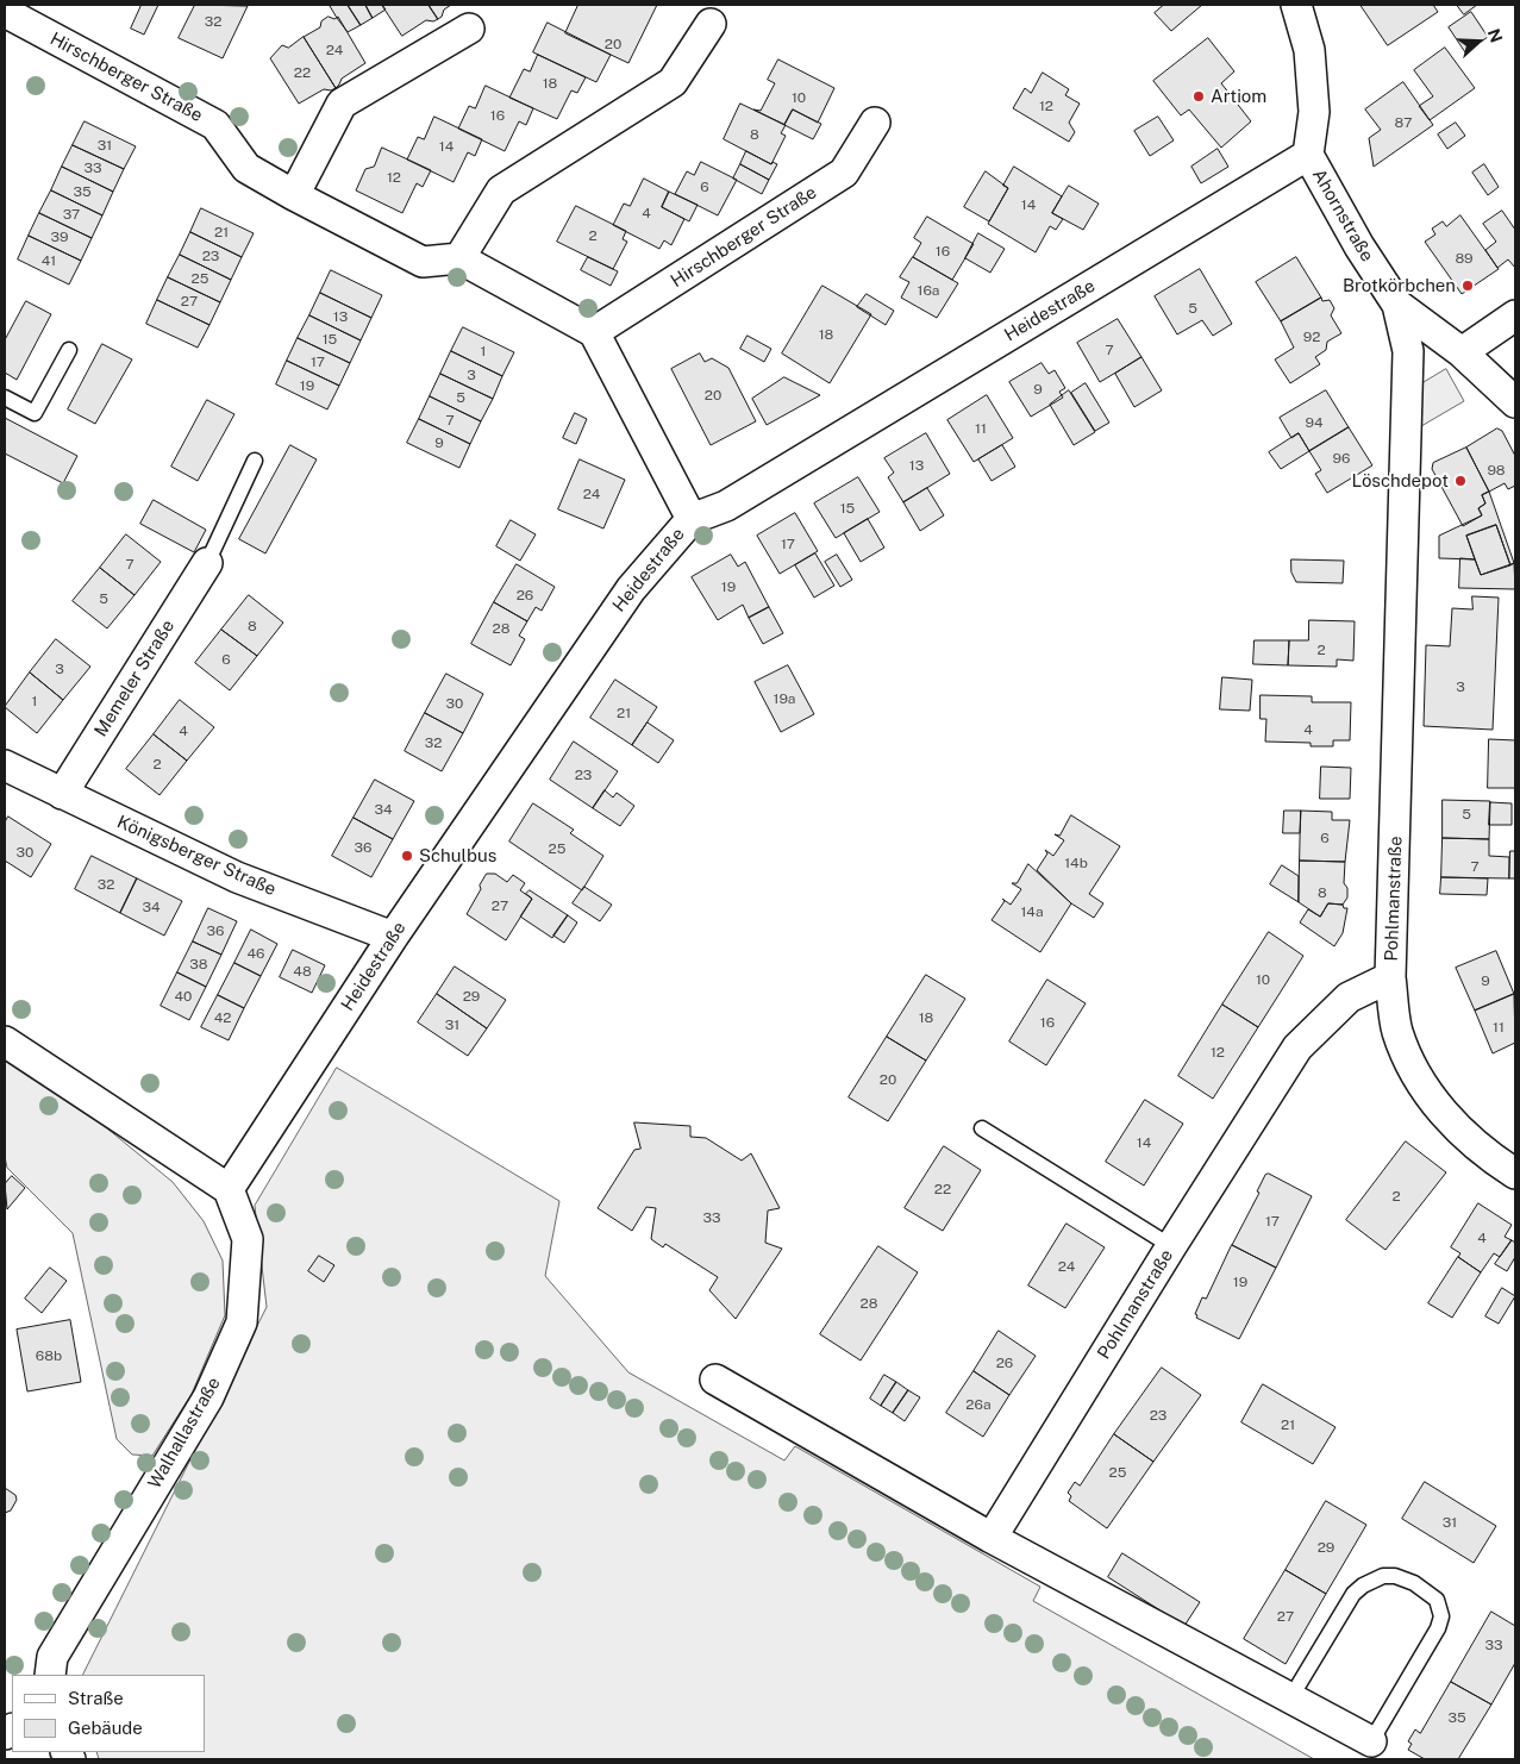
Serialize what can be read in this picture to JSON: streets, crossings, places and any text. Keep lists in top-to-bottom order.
{
  "streets": {
    "street": [
      "Hirschberger Straße",
      "Ahornstraße",
      "Heidestraße",
      "Memeler Straße",
      "Königsberger Straße",
      "Pohlmanstraße",
      "Walhallastraße"
    ]
  },
  "crossings": [
    ["Ahornstraße", "Heidestraße"],
    ["Ahornstraße", "Pohlmanstraße"],
    ["Heidestraße", "Königsberger Straße"],
    ["Heidestraße", "Walhallastraße"],
    ["Memeler Straße", "Königsberger Straße"]
  ],
  "places": [
    "Artiom",
    "Brotkörbchen",
    "Löschdepot",
    "Schulbus"
  ],
  "house_numbers": [
    "32",
    "20",
    "24",
    "22",
    "18",
    "10",
    "12",
    "16",
    "87",
    "8",
    "31",
    "14",
    "33",
    "12",
    "6",
    "35",
    "14",
    "4",
    "37",
    "21",
    "2",
    "39",
    "16",
    "23",
    "89",
    "41",
    "25",
    "16a",
    "27",
    "5",
    "13",
    "18",
    "92",
    "15",
    "7",
    "1",
    "17",
    "3",
    "19",
    "9",
    "20",
    "5",
    "7",
    "94",
    "11",
    "9",
    "96",
    "13",
    "98",
    "24",
    "15",
    "17",
    "7",
    "19",
    "26",
    "5",
    "8",
    "28",
    "2",
    "6",
    "3",
    "3",
    "19a",
    "1",
    "30",
    "21",
    "4",
    "4",
    "32",
    "2",
    "23",
    "34",
    "5",
    "6",
    "36",
    "25",
    "30",
    "14b",
    "7",
    "32",
    "8",
    "27",
    "34",
    "14a",
    "36",
    "46",
    "38",
    "48",
    "10",
    "9",
    "40",
    "29",
    "42",
    "18",
    "16",
    "31",
    "11",
    "12",
    "20",
    "14",
    "22",
    "2",
    "33",
    "17",
    "4",
    "24",
    "19",
    "28",
    "68b",
    "26",
    "26a",
    "23",
    "21",
    "25",
    "31",
    "29",
    "27",
    "33",
    "35"
  ],
  "legend": ["Straße", "Gebäude"],
  "north": "right"
}
